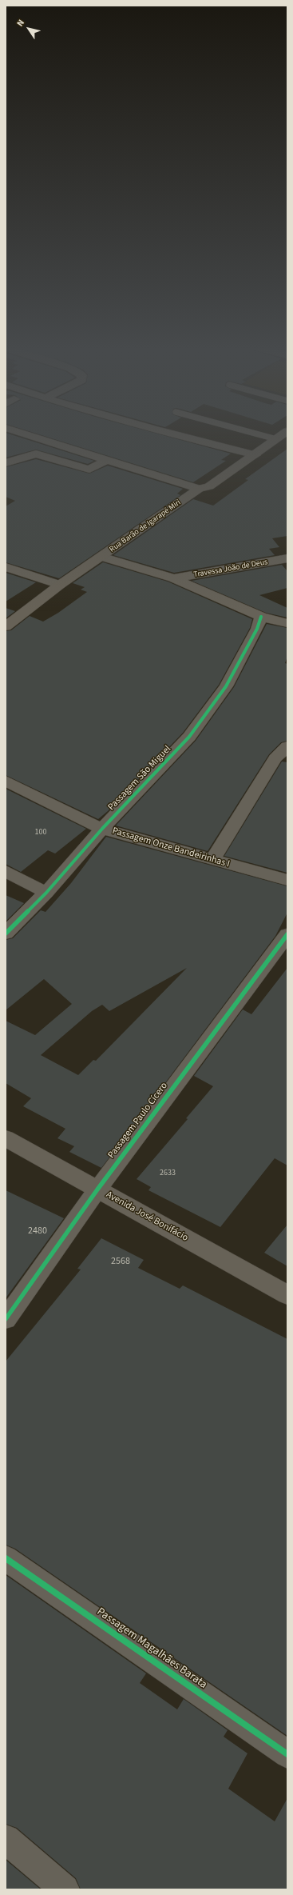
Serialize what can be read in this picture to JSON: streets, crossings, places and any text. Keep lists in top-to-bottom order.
{
  "streets": {
    "main road": ["Rua Barão de Igarapé Miri", "Avenida José Bonifácio"],
    "street": [
      "Travessa João de Deus",
      "Passagem São Miguel",
      "Passagem Onze Bandeirinhas I",
      "Passagem Paulo Cícero",
      "Passagem Magalhães Barata"
    ]
  },
  "crossings": [
    ["Passagem São Miguel", "Passagem Onze Bandeirinhas I"],
    ["Passagem Paulo Cícero", "Avenida José Bonifácio"]
  ],
  "house_numbers": [
    "100",
    "2633",
    "2480",
    "2568"
  ],
  "north": "top left"
}
